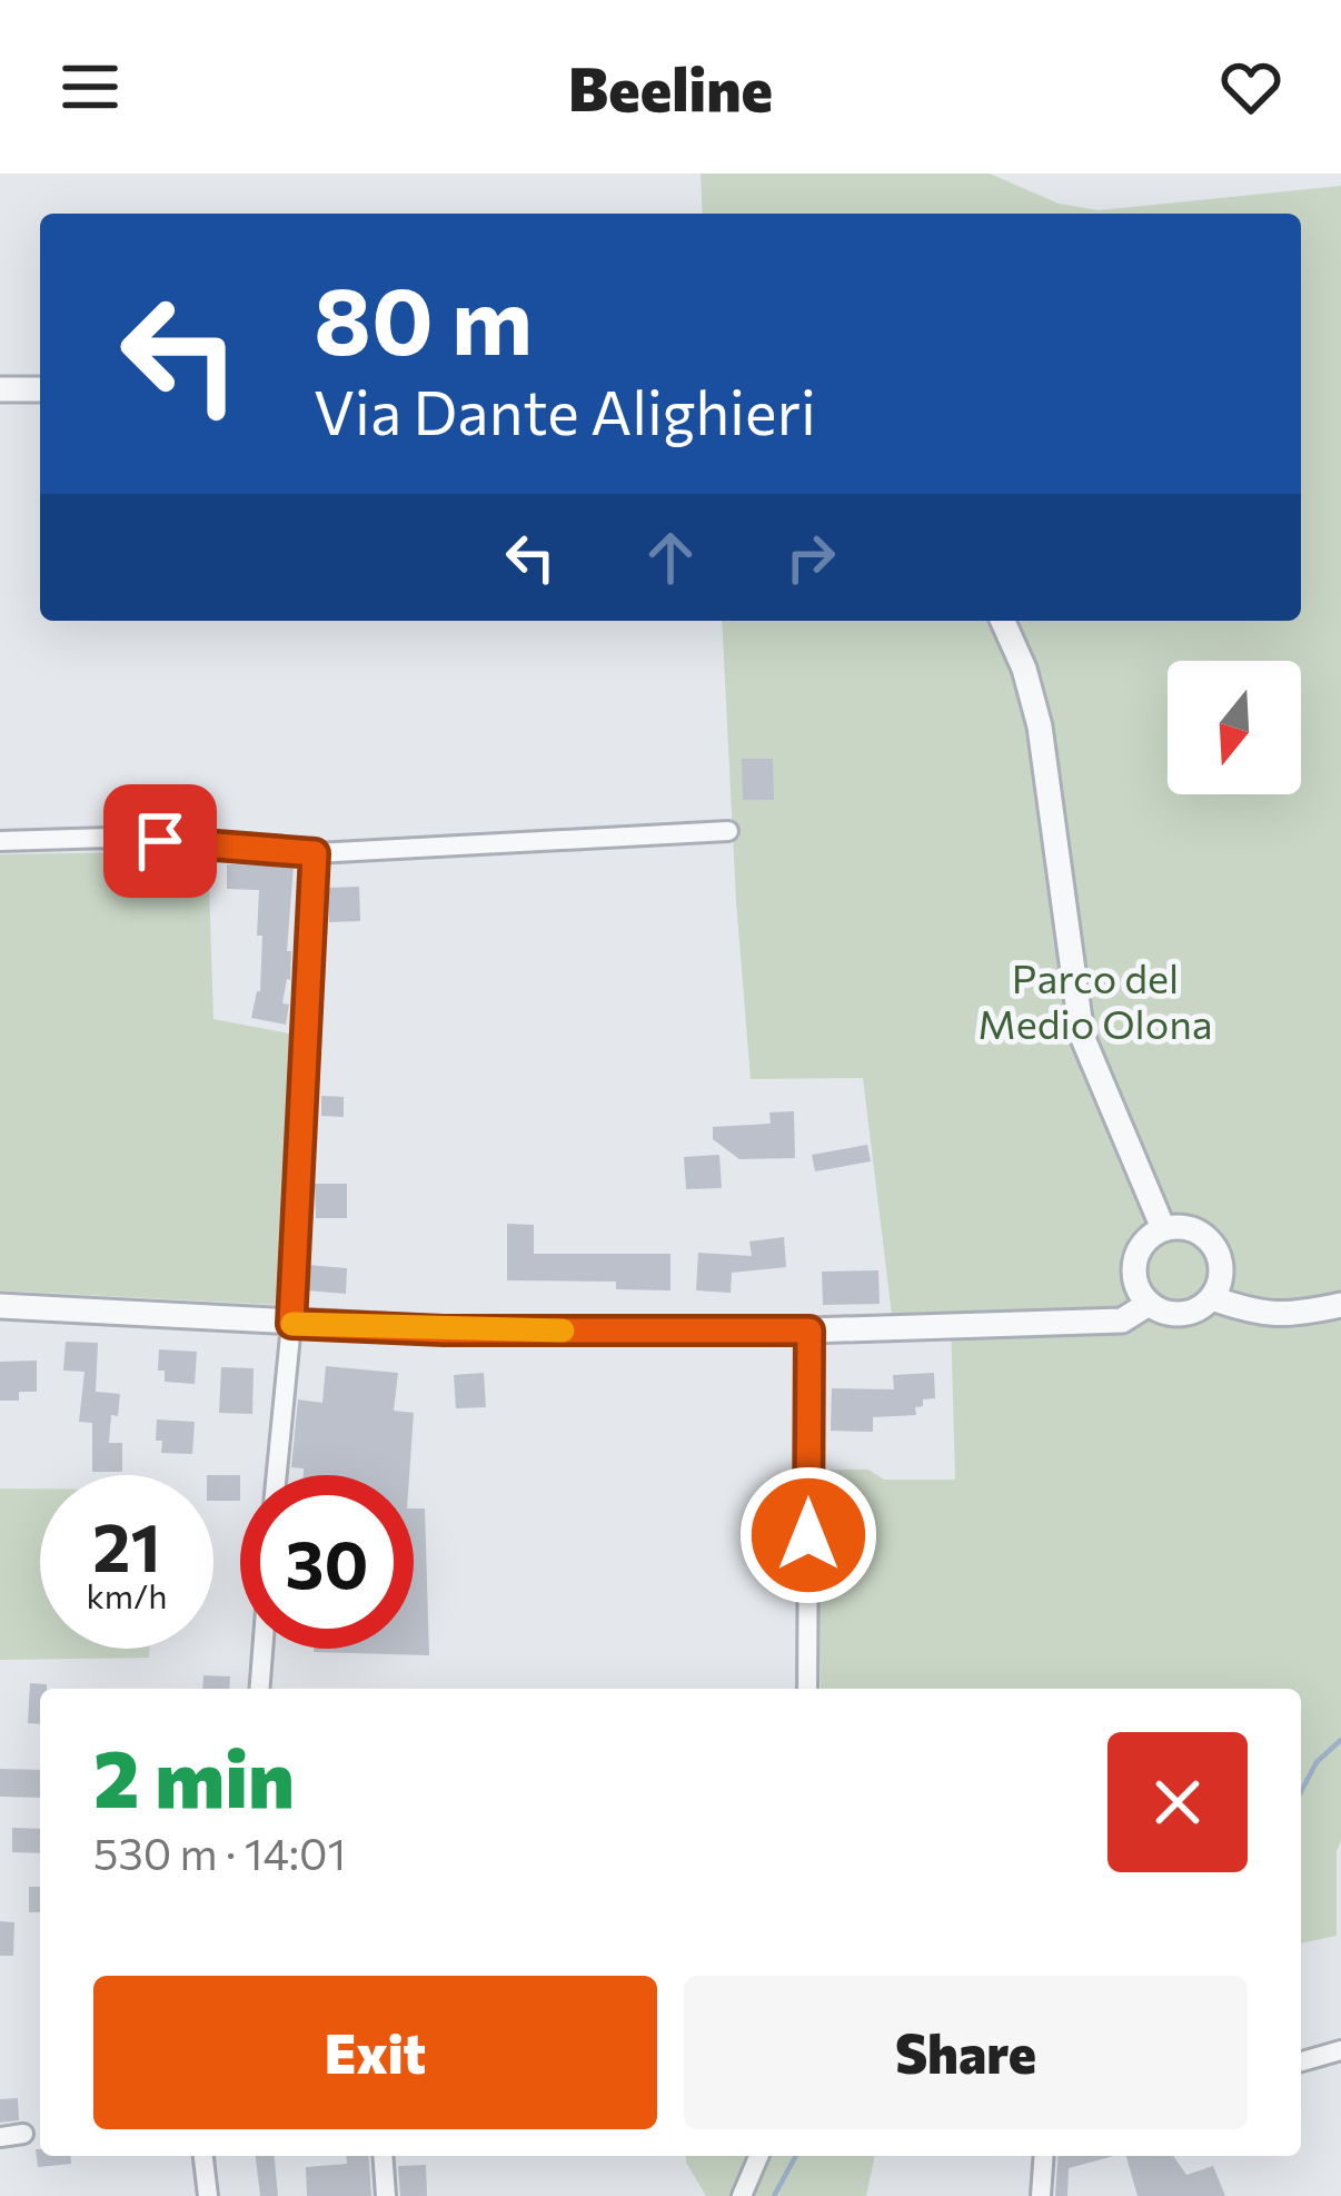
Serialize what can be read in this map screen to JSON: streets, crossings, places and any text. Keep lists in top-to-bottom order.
{
  "parks": ["Parco del Medio Olona"],
  "north": "bottom",
  "page": {
    "header": "Beeline",
    "turn": ["80 m", "Via Dante Alighieri"],
    "speed": "21 km/h",
    "limit": "30",
    "heading": ["2 min", "530 m · 14:01"],
    "buttons": ["Exit", "Share"]
  }
}
